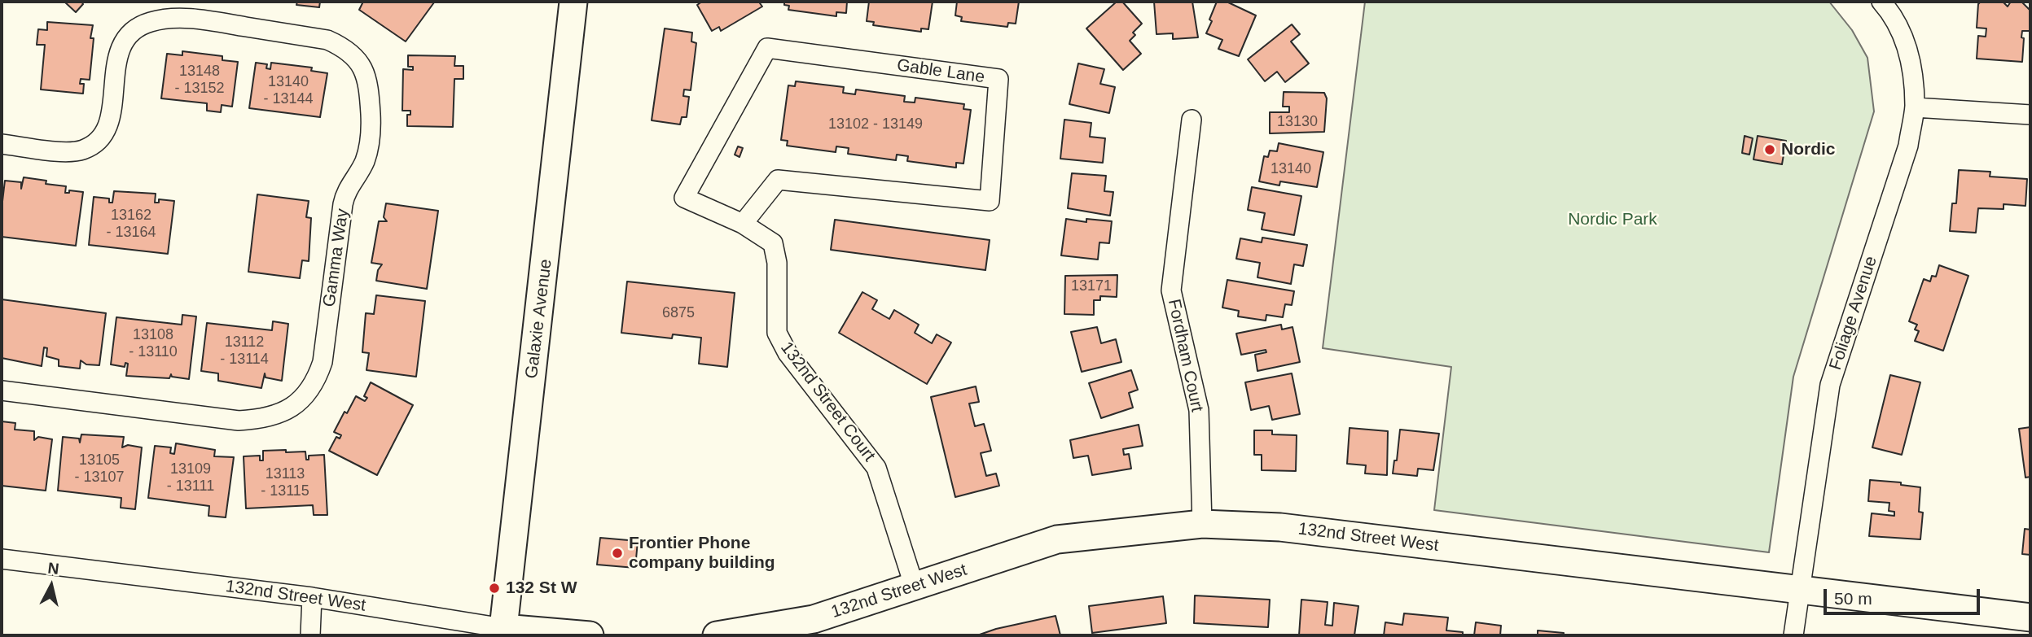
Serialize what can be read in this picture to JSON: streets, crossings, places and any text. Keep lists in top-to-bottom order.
{
  "streets": {
    "street": [
      "Gable Lane",
      "Gamma Way",
      "Foliage Avenue",
      "Galaxie Avenue",
      "Fordham Court",
      "132nd Street Court",
      "132nd Street West"
    ]
  },
  "crossings": [
    ["Gable Lane", "132nd Street Court"],
    ["Foliage Avenue", "132nd Street West"],
    ["Galaxie Avenue", "132nd Street West"],
    ["Fordham Court", "132nd Street West"],
    ["132nd Street Court", "132nd Street West"]
  ],
  "parks": ["Nordic Park"],
  "places": ["Nordic", "Frontier Phone company building", "132 St W"],
  "house_numbers": [
    "13148 - 13152",
    "13140 - 13144",
    "13130",
    "13102 - 13149",
    "13140",
    "13162 - 13164",
    "13171",
    "6875",
    "13108 - 13110",
    "13112 - 13114",
    "13105 - 13107",
    "13109 - 13111",
    "13113 - 13115"
  ],
  "scale_bar": "50 m",
  "north": "top"
}
